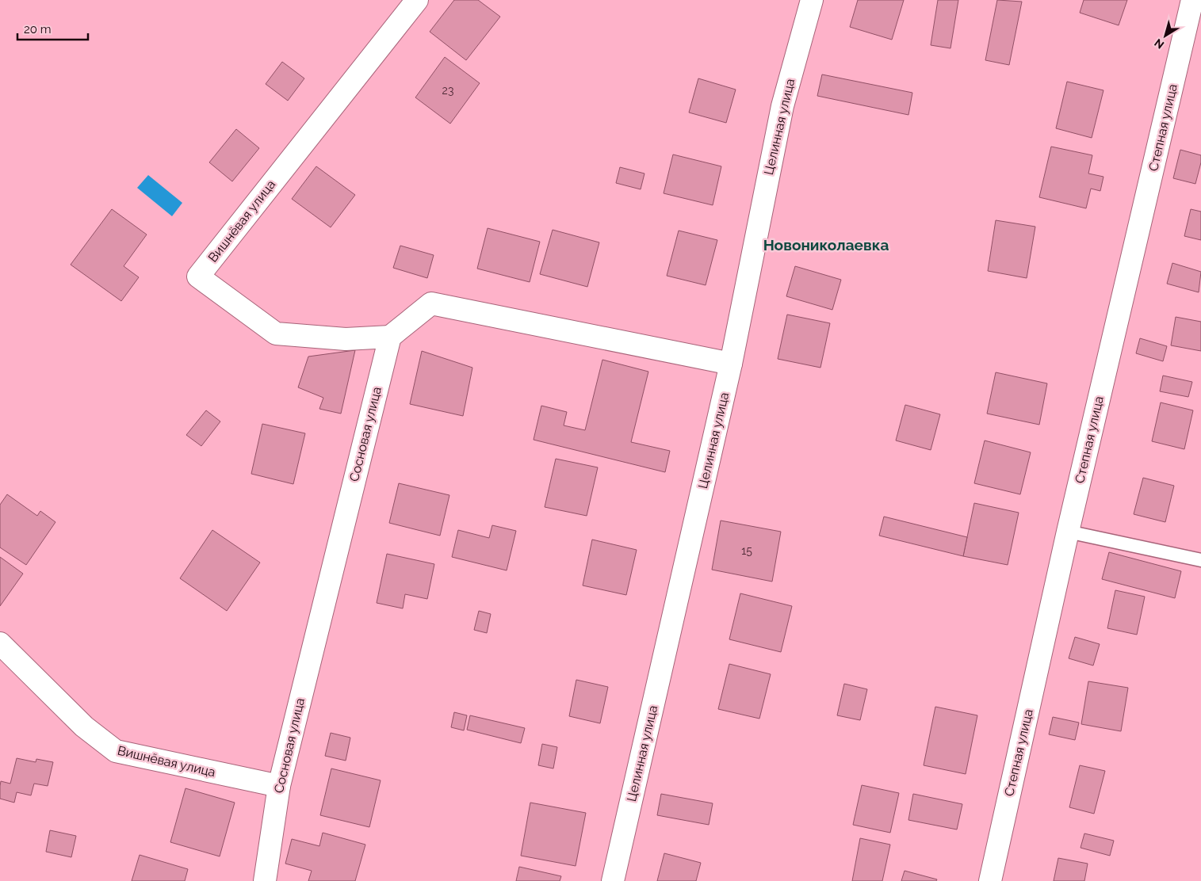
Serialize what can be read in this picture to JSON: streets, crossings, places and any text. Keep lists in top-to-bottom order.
{
  "streets": {
    "street": [
      "Целинная улица",
      "Степная улица",
      "Вишнёвая улица",
      "Сосновая улица"
    ]
  },
  "crossings": [
    ["Вишнёвая улица", "Сосновая улица"]
  ],
  "districts": ["Новониколаевка"],
  "house_numbers": ["23", "15"],
  "scale_bar": "20 m",
  "north": "bottom left"
}
